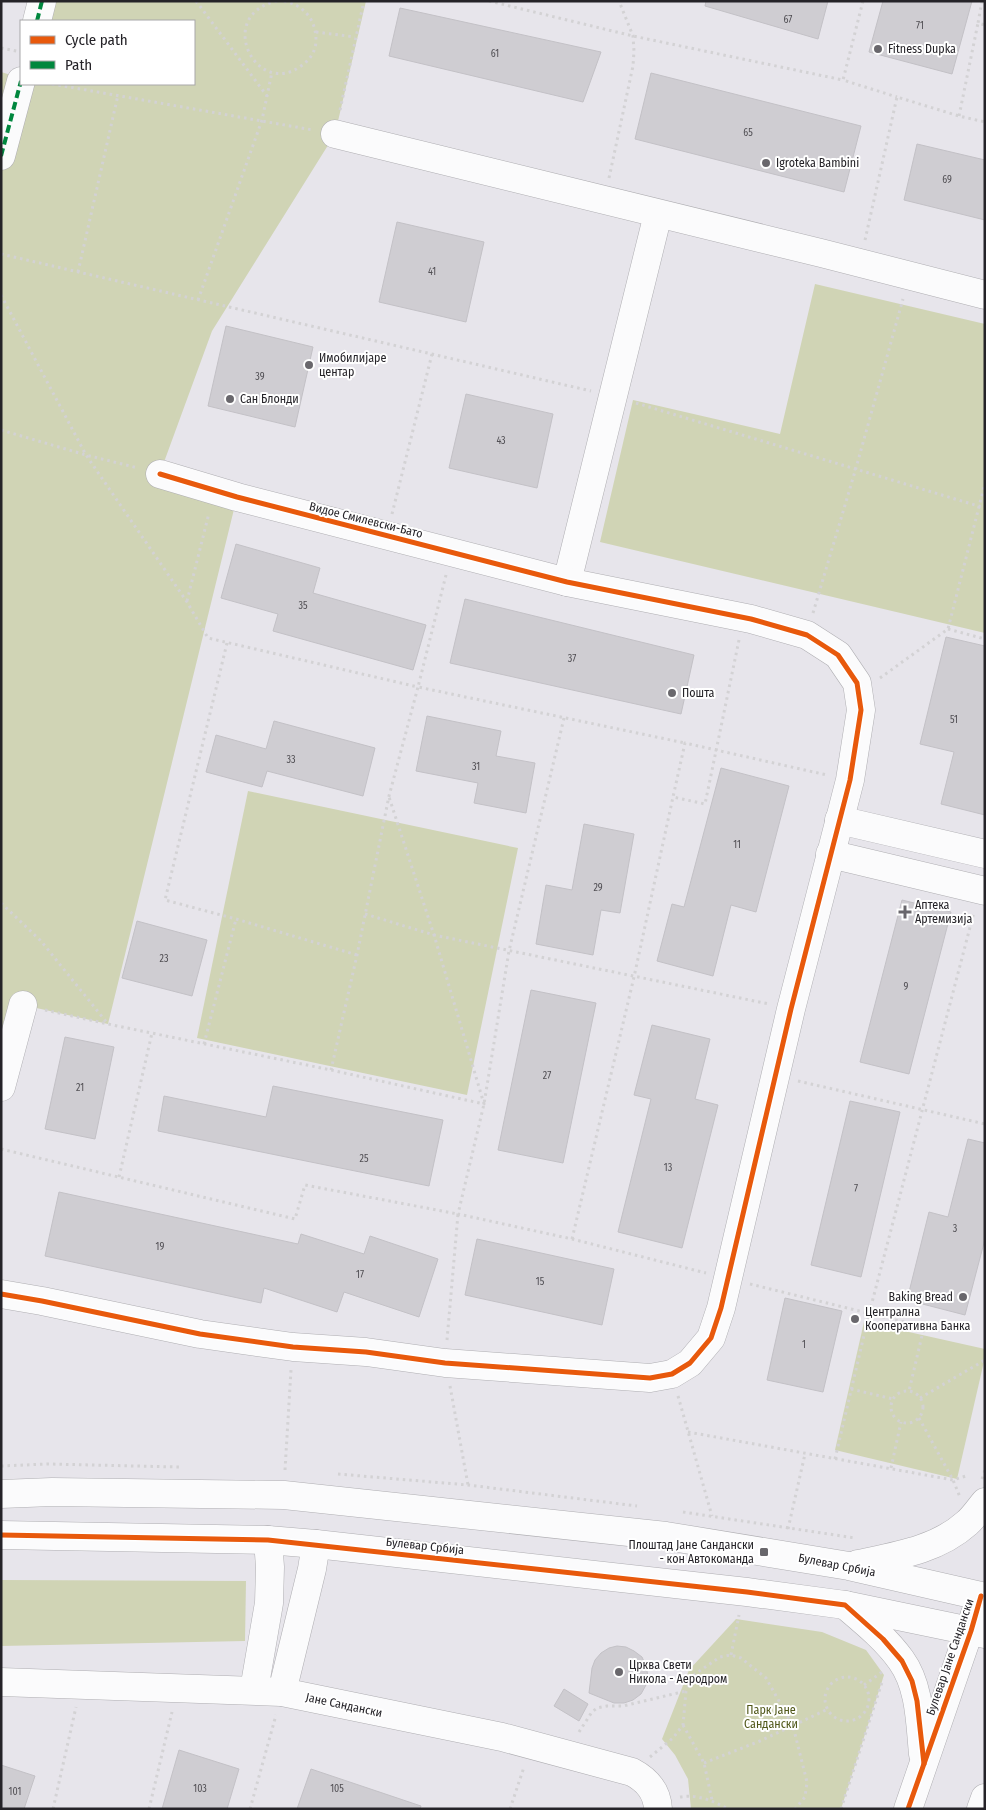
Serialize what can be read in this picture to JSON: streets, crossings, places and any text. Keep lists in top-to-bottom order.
{
  "streets": {
    "street": [
      "Видое Смилевски-Бато",
      "Булевар Србија",
      "Булевар Јане Сандански",
      "Јане Сандански"
    ]
  },
  "crossings": [
    ["Булевар Србија", "Булевар Јане Сандански"]
  ],
  "parks": ["Парк Јане Сандански"],
  "places": {
    "other": [
      "Fitness Dupka",
      "Igroteka Bambini",
      "Имобилијаре центар",
      "Сан Блонди",
      "Пошта",
      "Baking Bread",
      "Централна Кооперативна Банка",
      "Црква Свети Никола - Аеродром"
    ],
    "health": ["Аптека Артемизија"],
    "transit": ["Плоштад Јане Сандански - кон Автокоманда"]
  },
  "house_numbers": [
    "67",
    "71",
    "61",
    "65",
    "69",
    "41",
    "39",
    "43",
    "35",
    "37",
    "51",
    "33",
    "31",
    "11",
    "29",
    "23",
    "9",
    "27",
    "21",
    "25",
    "13",
    "7",
    "3",
    "19",
    "17",
    "15",
    "1",
    "103",
    "105",
    "101"
  ],
  "legend": ["Cycle path", "Path"]
}
